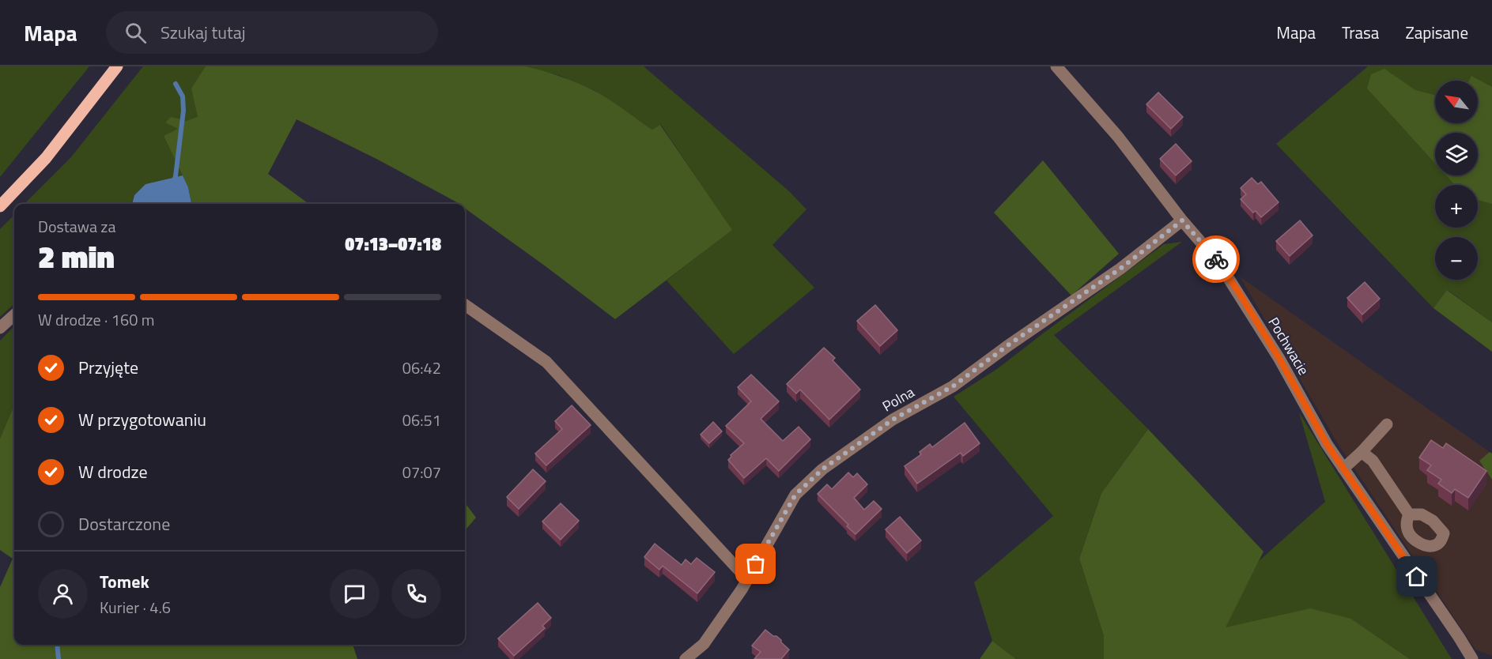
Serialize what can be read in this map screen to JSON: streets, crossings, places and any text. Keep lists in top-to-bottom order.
{
  "streets": {
    "street": ["Pochwacie", "Polna"]
  },
  "crossings": [
    ["Pochwacie", "Polna"]
  ],
  "north": "top left",
  "page": {
    "header": "Mapa",
    "search": "Szukaj tutaj",
    "nav": ["Mapa", "Trasa", "Zapisane"],
    "map_buttons": ["+", "−"],
    "heading": ["2 min", "Dostawa za", "07:13–07:18"],
    "panel": ["Tomek", "Kurier · 4.6"],
    "bar": "W drodze · 160 m",
    "list": [
      ["Przyjęte", "06:42"],
      ["W przygotowaniu", "06:51"],
      ["W drodze", "07:07"],
      "Dostarczone"
    ]
  }
}
